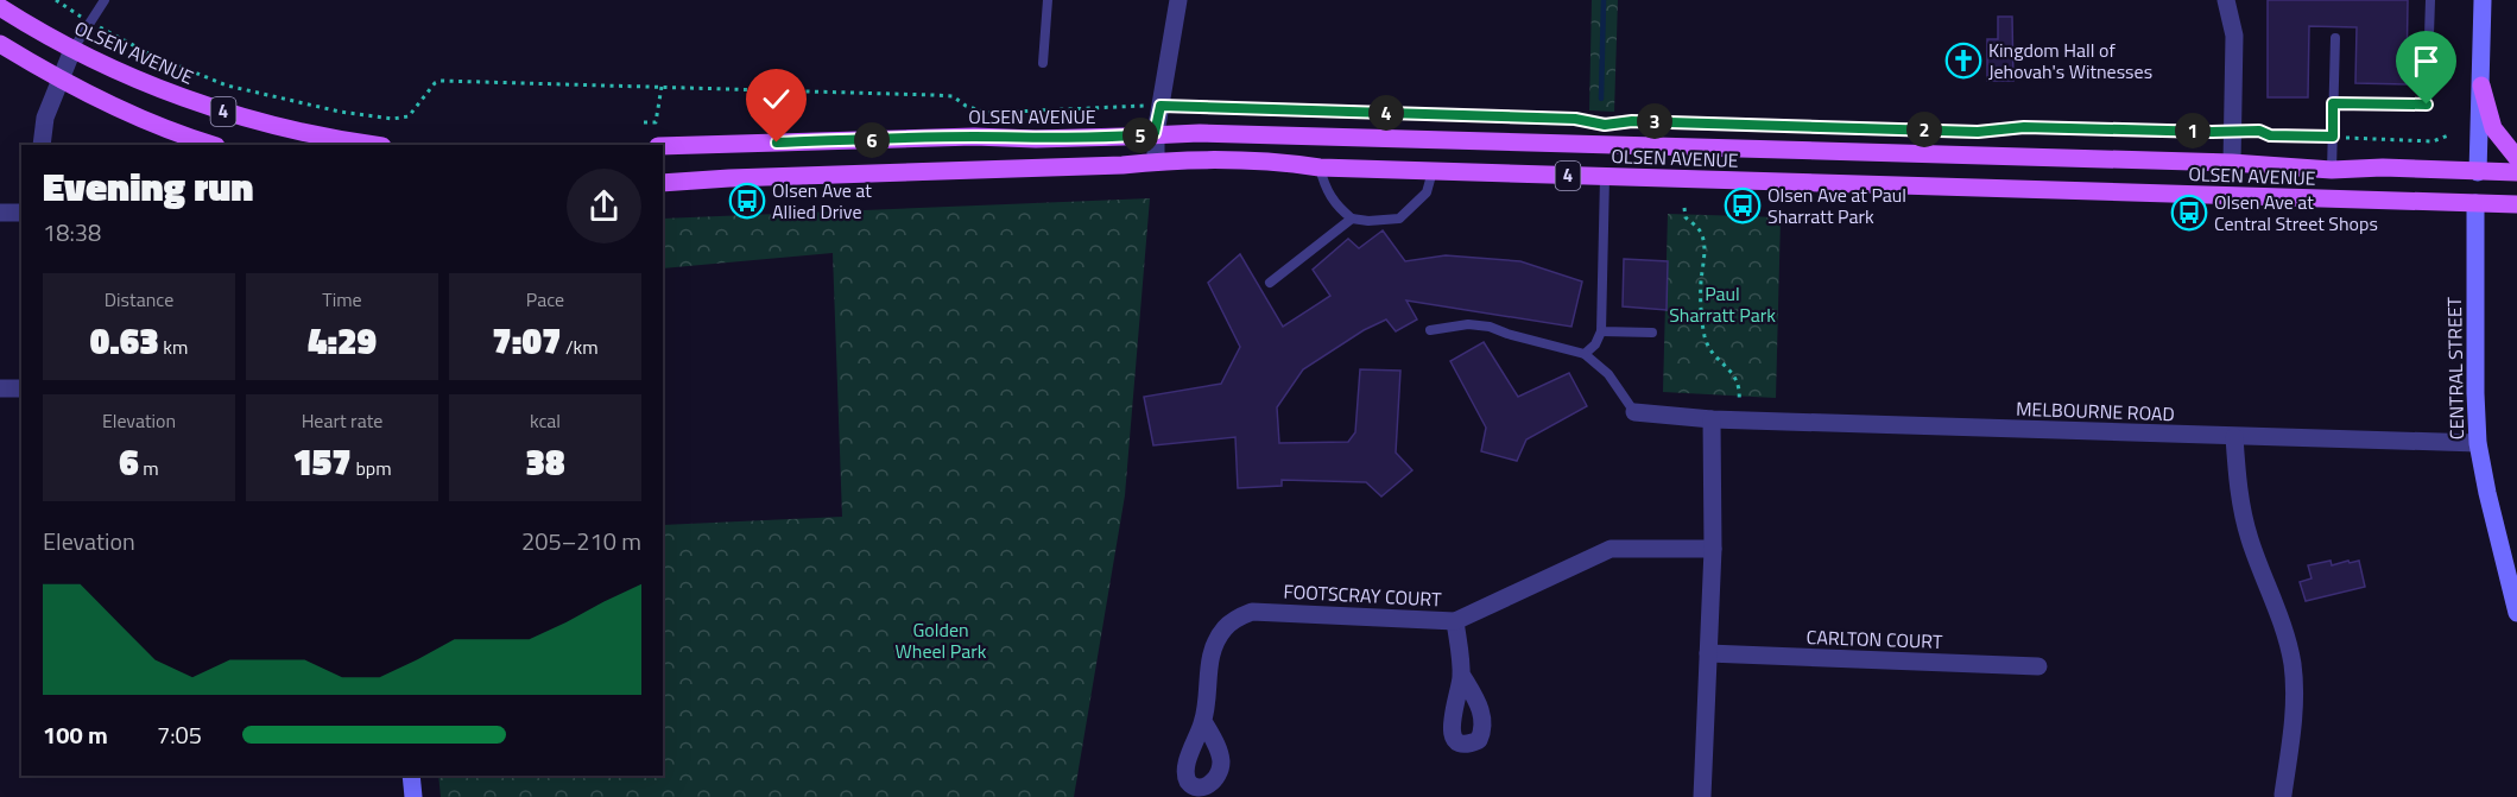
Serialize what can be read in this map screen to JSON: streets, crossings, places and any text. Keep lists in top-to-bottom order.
{
  "streets": {
    "main road": ["OLSEN AVENUE", "4"],
    "street": [
      "CENTRAL STREET",
      "MELBOURNE ROAD",
      "FOOTSCRAY COURT",
      "CARLTON COURT"
    ]
  },
  "crossings": [
    ["OLSEN AVENUE", "CENTRAL STREET"],
    ["CENTRAL STREET", "MELBOURNE ROAD"]
  ],
  "parks": ["Paul Sharratt Park", "Golden Wheel Park"],
  "places": {
    "church": ["Kingdom Hall of Jehovah's Witnesses"],
    "bus stop": ["Olsen Ave at Allied Drive", "Olsen Ave at Paul Sharratt Park", "Olsen Ave at Central Street Shops"]
  },
  "page": {
    "pins": [
      "4",
      "3",
      "2",
      "1",
      "5",
      "6"
    ],
    "heading": ["Evening run", "18:38"],
    "stats": [
      ["Distance", "0.63 km"],
      ["Time", "4:29"],
      ["Pace", "7:07 /km"],
      ["Elevation", "6 m"],
      ["Heart rate", "157 bpm"],
      ["kcal", "38"]
    ],
    "chart": ["Elevation", "205–210 m"],
    "list": [
      {
        "name": "100 m",
        "note": "7:05"
      }
    ]
  }
}
